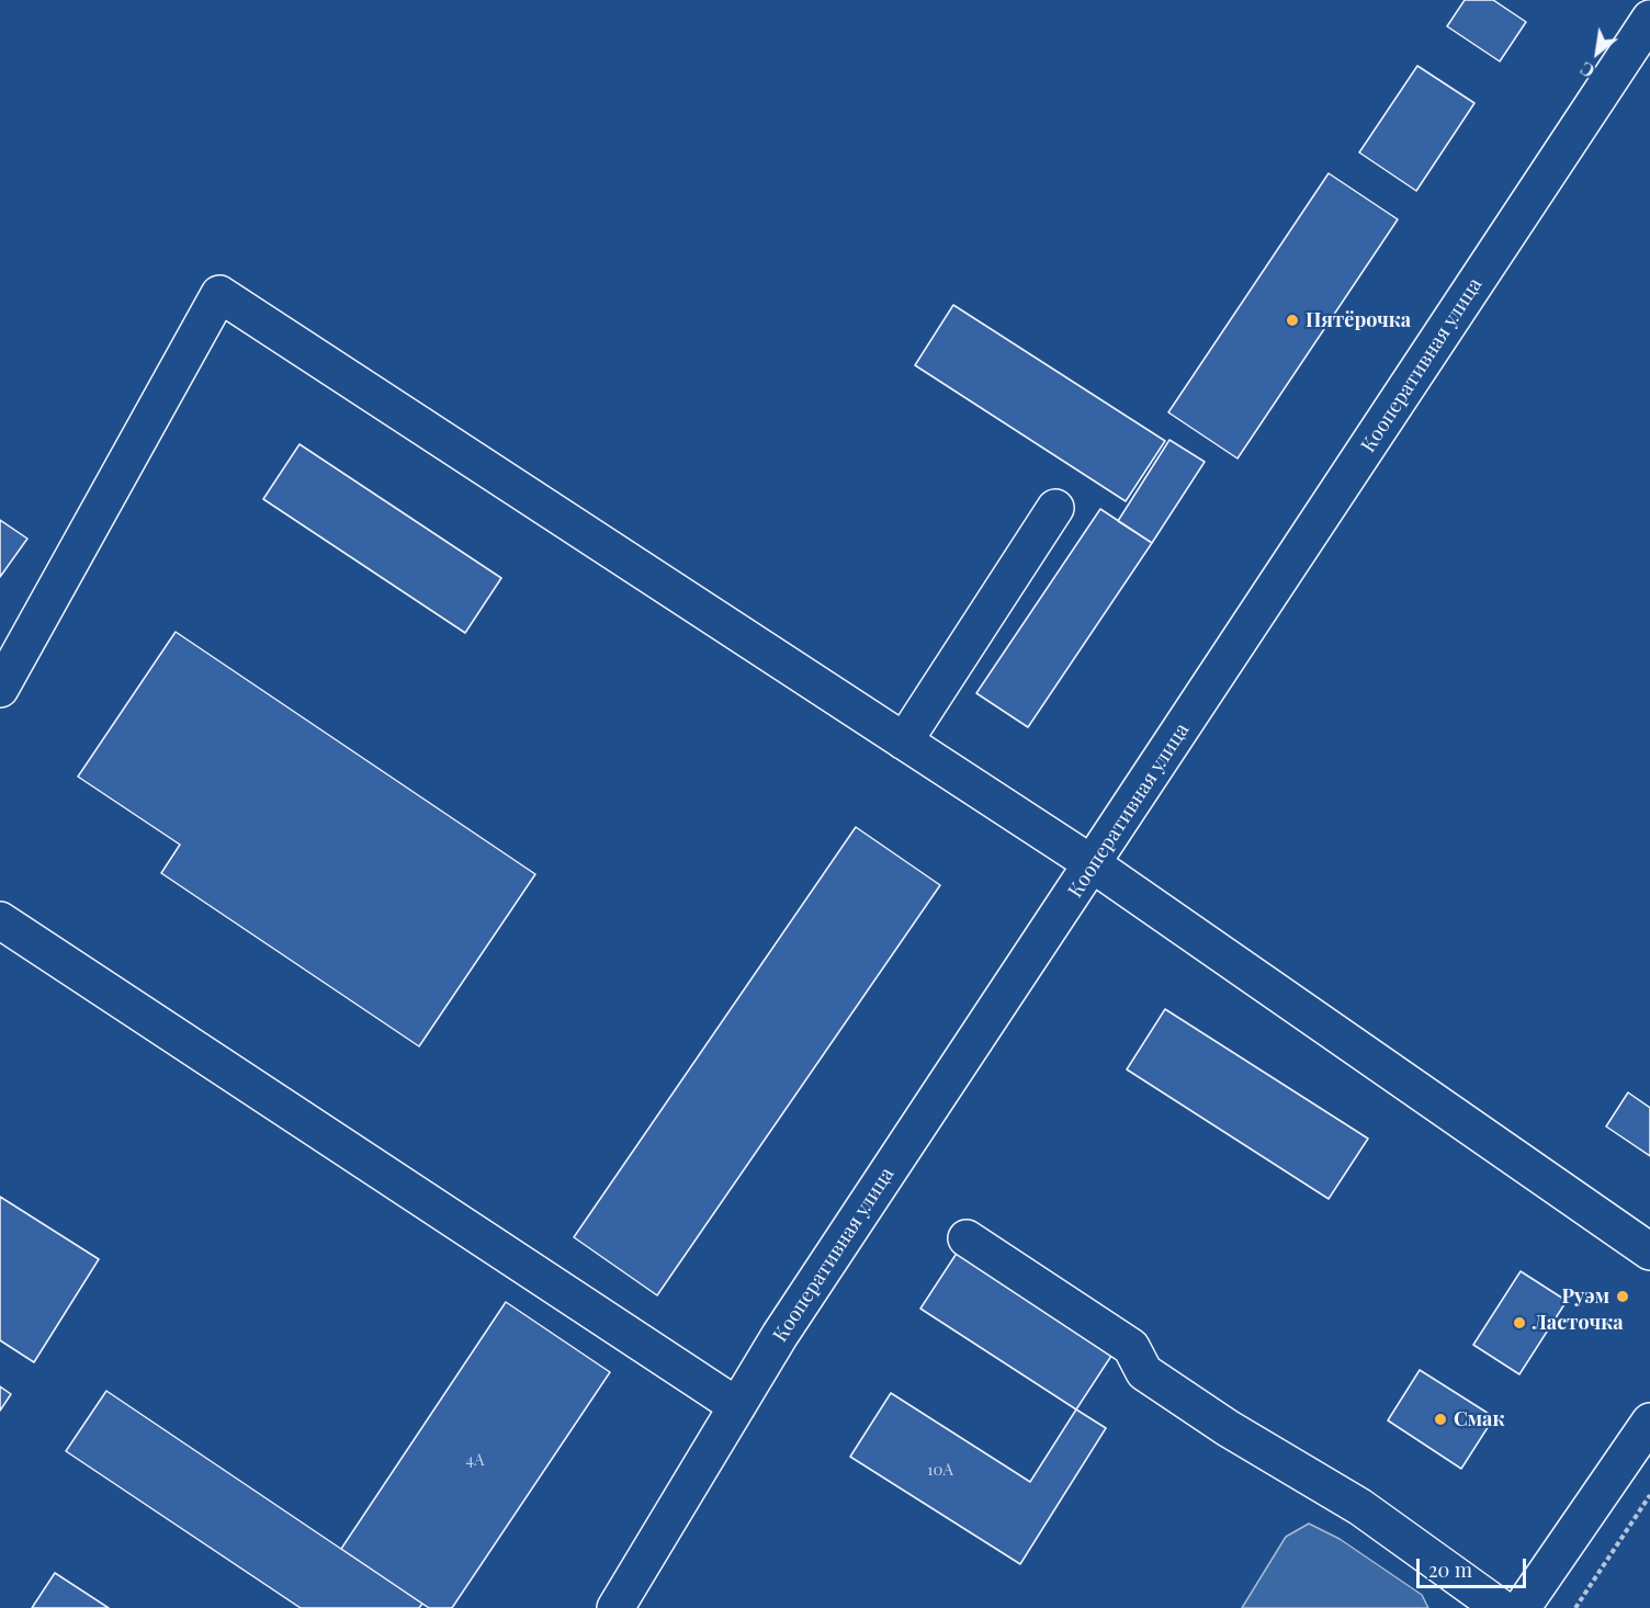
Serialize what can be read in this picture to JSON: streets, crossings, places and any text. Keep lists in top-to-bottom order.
{
  "streets": {
    "street": ["Кооперативная улица"]
  },
  "places": [
    "Пятёрочка",
    "Руэм",
    "Ласточка",
    "Смак"
  ],
  "house_numbers": ["4А", "10А"],
  "scale_bar": "20 m",
  "north": "bottom left"
}
